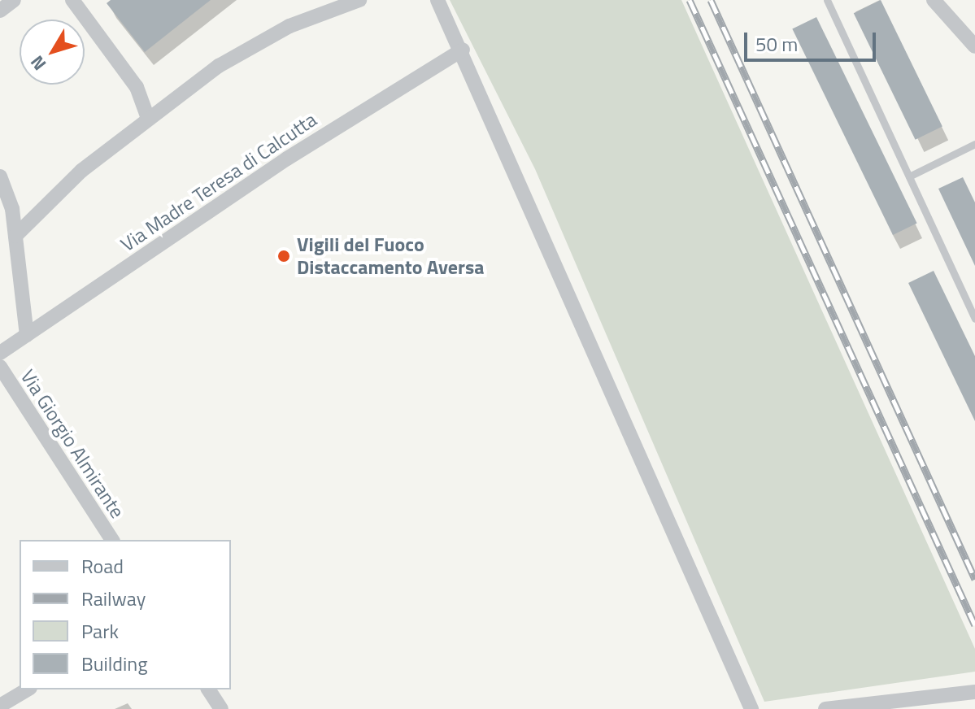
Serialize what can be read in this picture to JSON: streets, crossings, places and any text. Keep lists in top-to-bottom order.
{
  "streets": {
    "street": ["Via Madre Teresa di Calcutta", "Via Giorgio Almirante"]
  },
  "places": ["Vigili del Fuoco Distaccamento Aversa"],
  "legend": [
    "Road",
    "Railway",
    "Park",
    "Building"
  ],
  "scale_bar": "50 m",
  "north": "bottom left"
}
